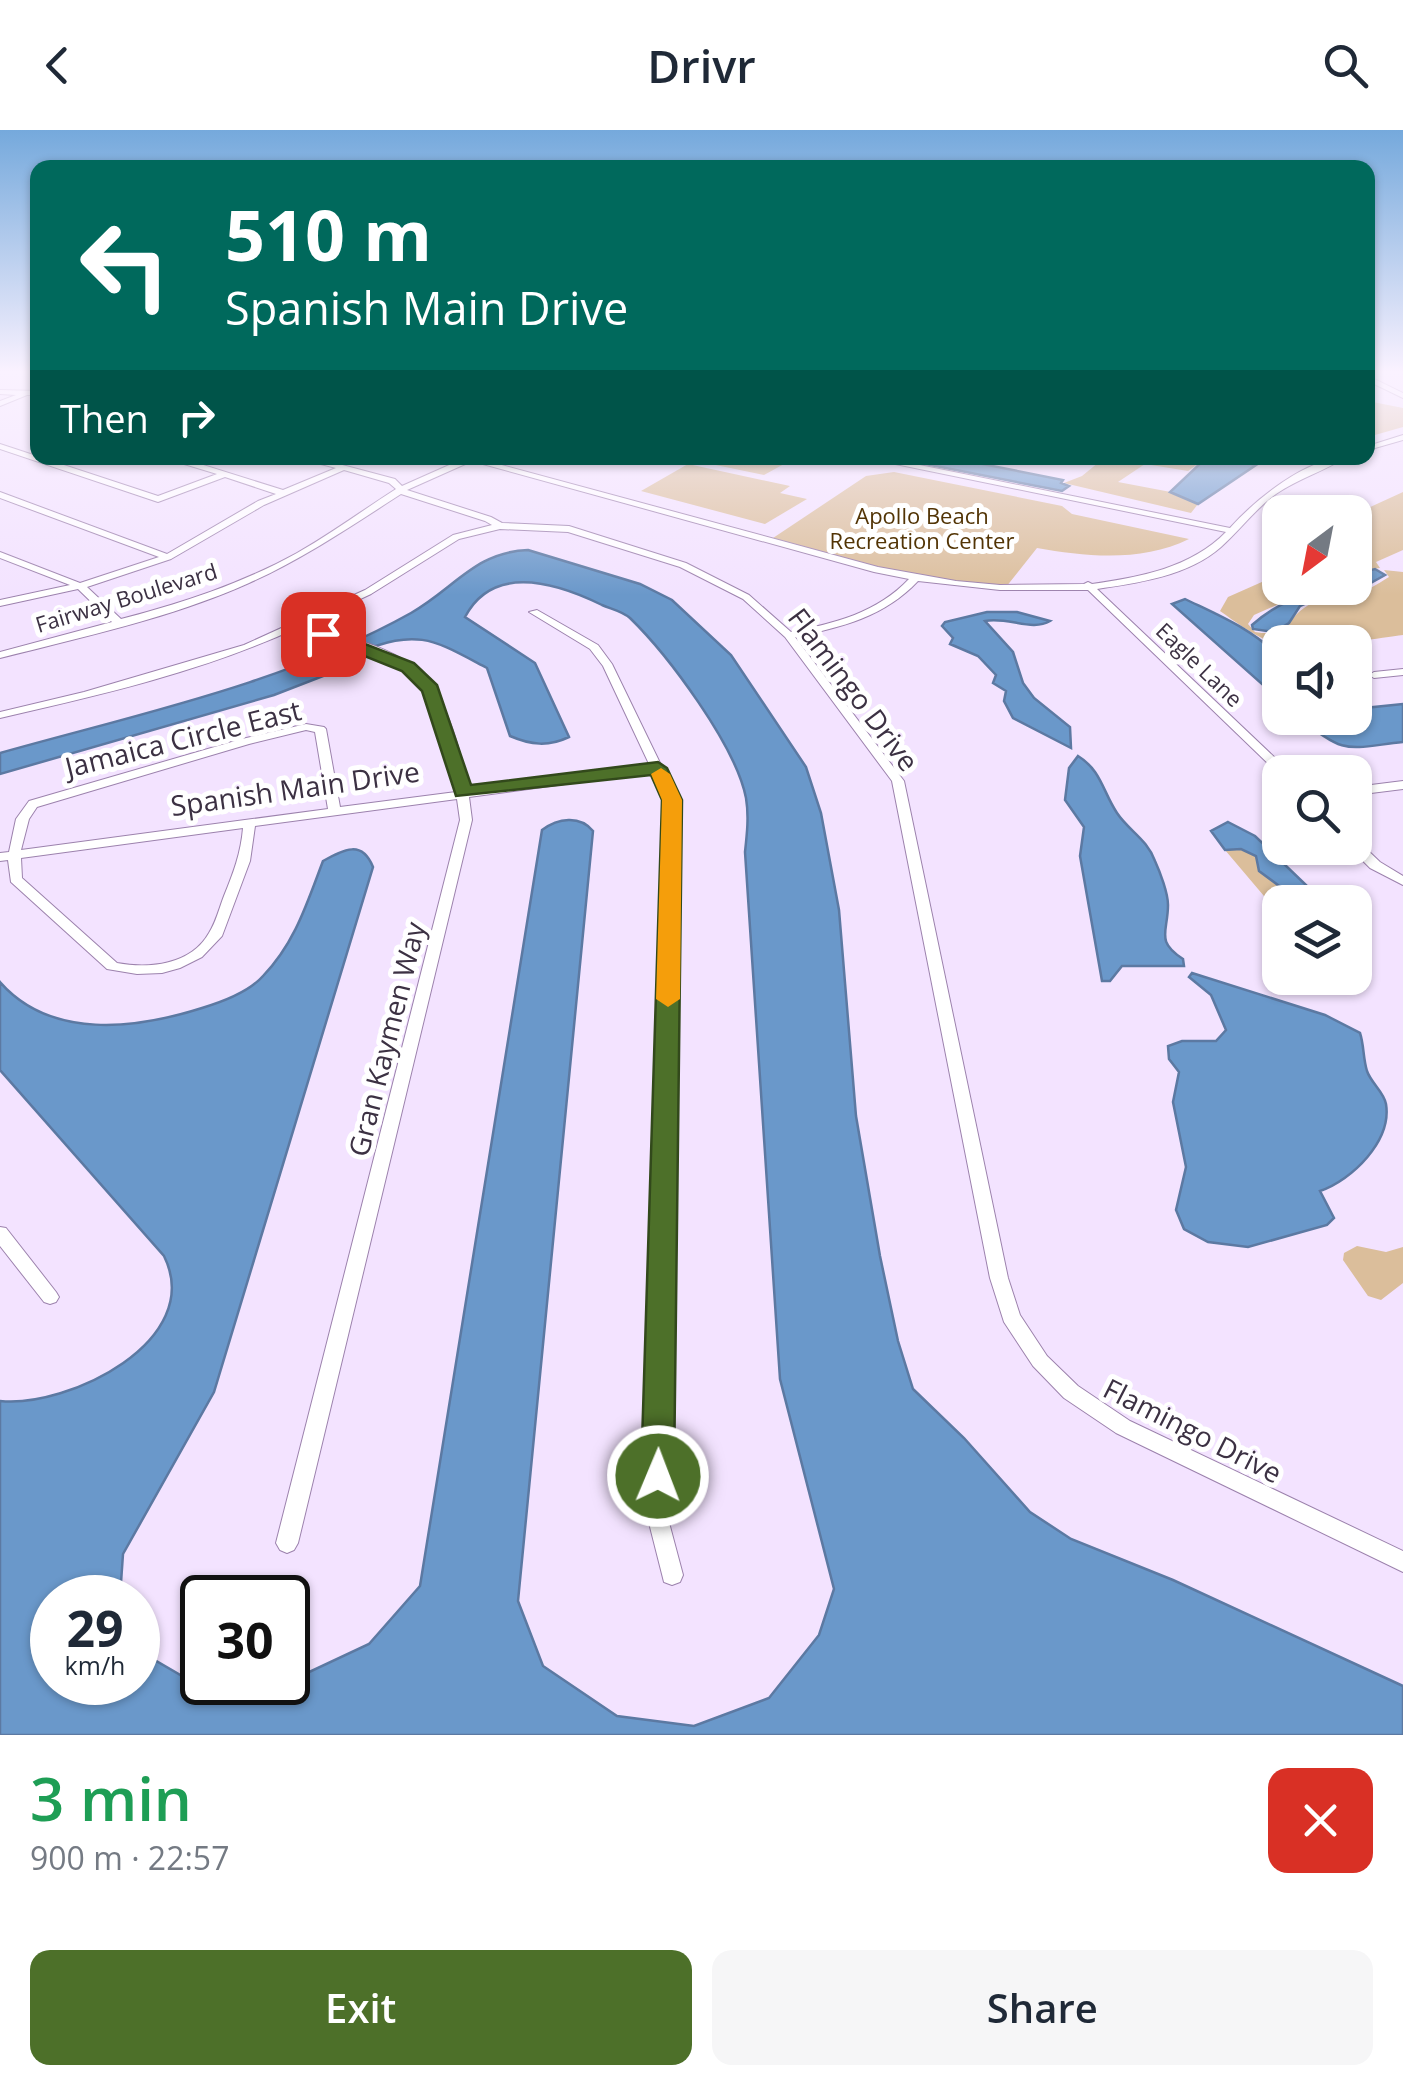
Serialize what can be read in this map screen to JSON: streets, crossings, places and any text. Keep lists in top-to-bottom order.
{
  "streets": {
    "street": [
      "Fairway Boulevard",
      "Eagle Lane",
      "Flamingo Drive",
      "Jamaica Circle East",
      "Spanish Main Drive",
      "Gran Kaymen Way"
    ]
  },
  "crossings": [
    ["Flamingo Drive", "Gran Kaymen Way"],
    ["Jamaica Circle East", "Spanish Main Drive"],
    ["Spanish Main Drive", "Gran Kaymen Way"]
  ],
  "parks": ["Apollo Beach Recreation Center"],
  "north": "bottom left",
  "page": {
    "header": "Drivr",
    "turn": ["510 m", "Spanish Main Drive"],
    "then": "Then",
    "speed": "29 km/h",
    "limit": "30",
    "heading": ["3 min", "900 m · 22:57"],
    "buttons": ["Exit", "Share"]
  }
}
